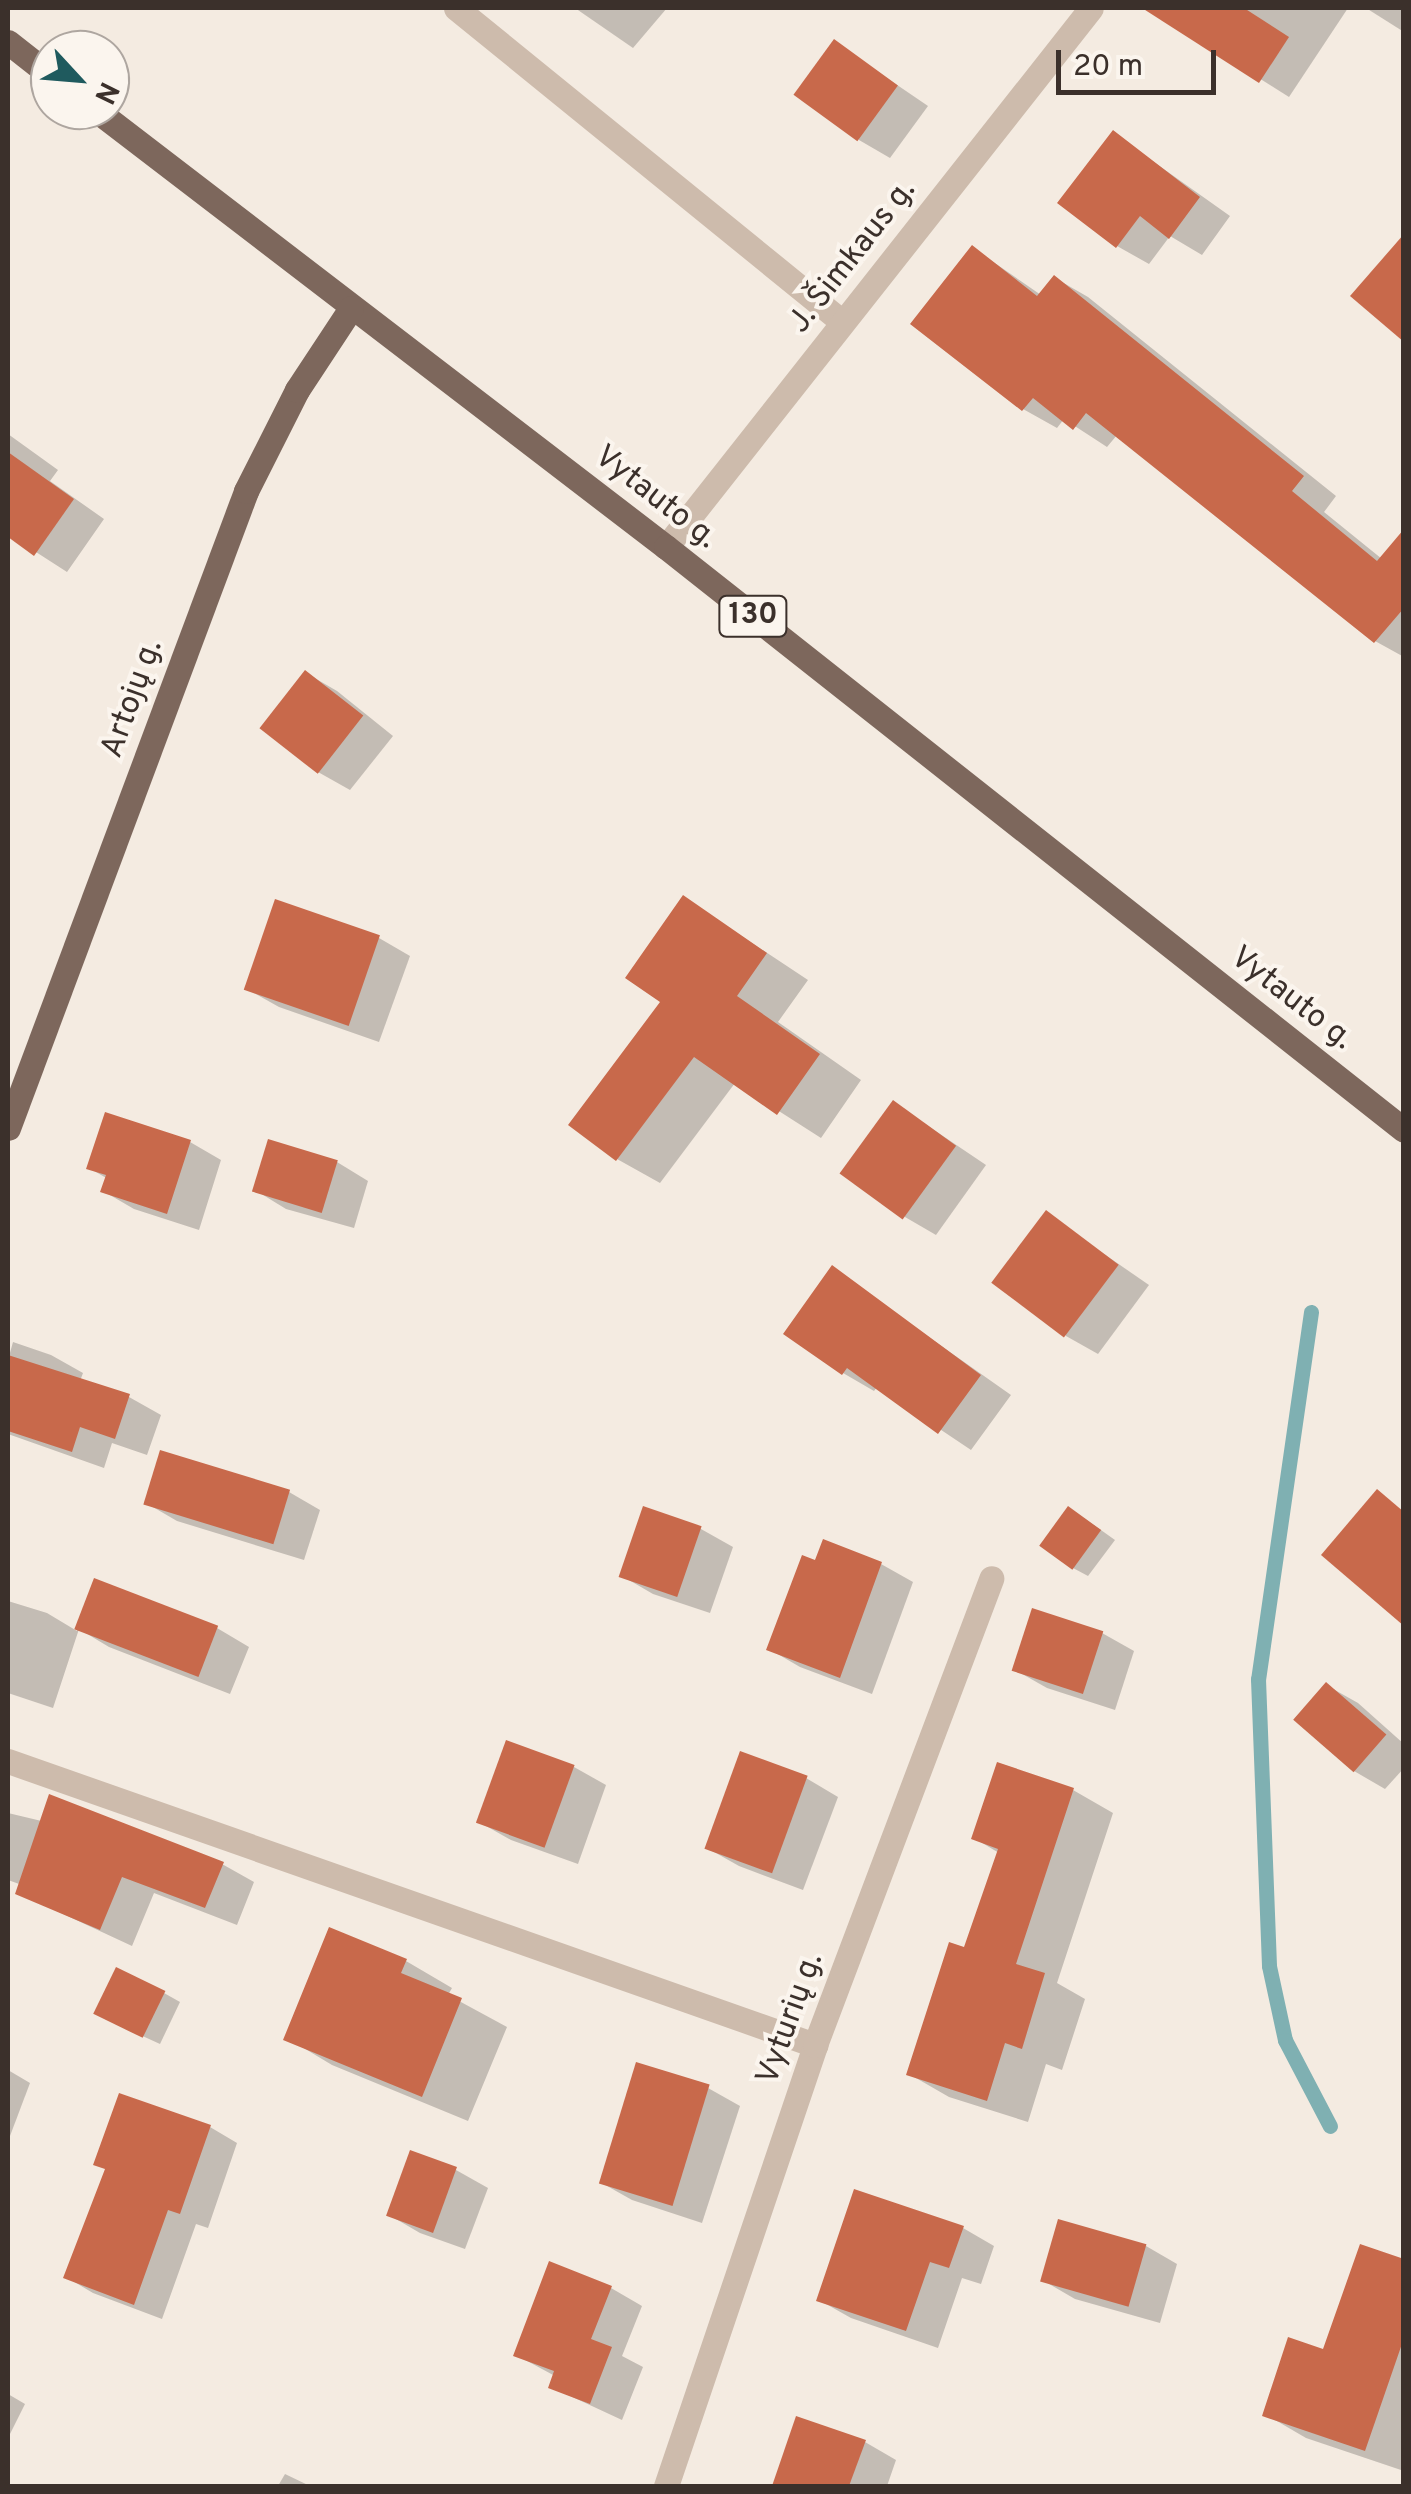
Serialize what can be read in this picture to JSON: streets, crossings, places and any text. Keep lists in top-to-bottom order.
{
  "streets": {
    "main road": ["Vytauto g.", "130", "Artojų g."],
    "street": ["J. Šimkaus g.", "Vyturių g."]
  },
  "crossings": [
    ["J. Šimkaus g.", "Vytauto g."],
    ["Vytauto g.", "Artojų g."]
  ],
  "scale_bar": "20 m",
  "north": "bottom right"
}
